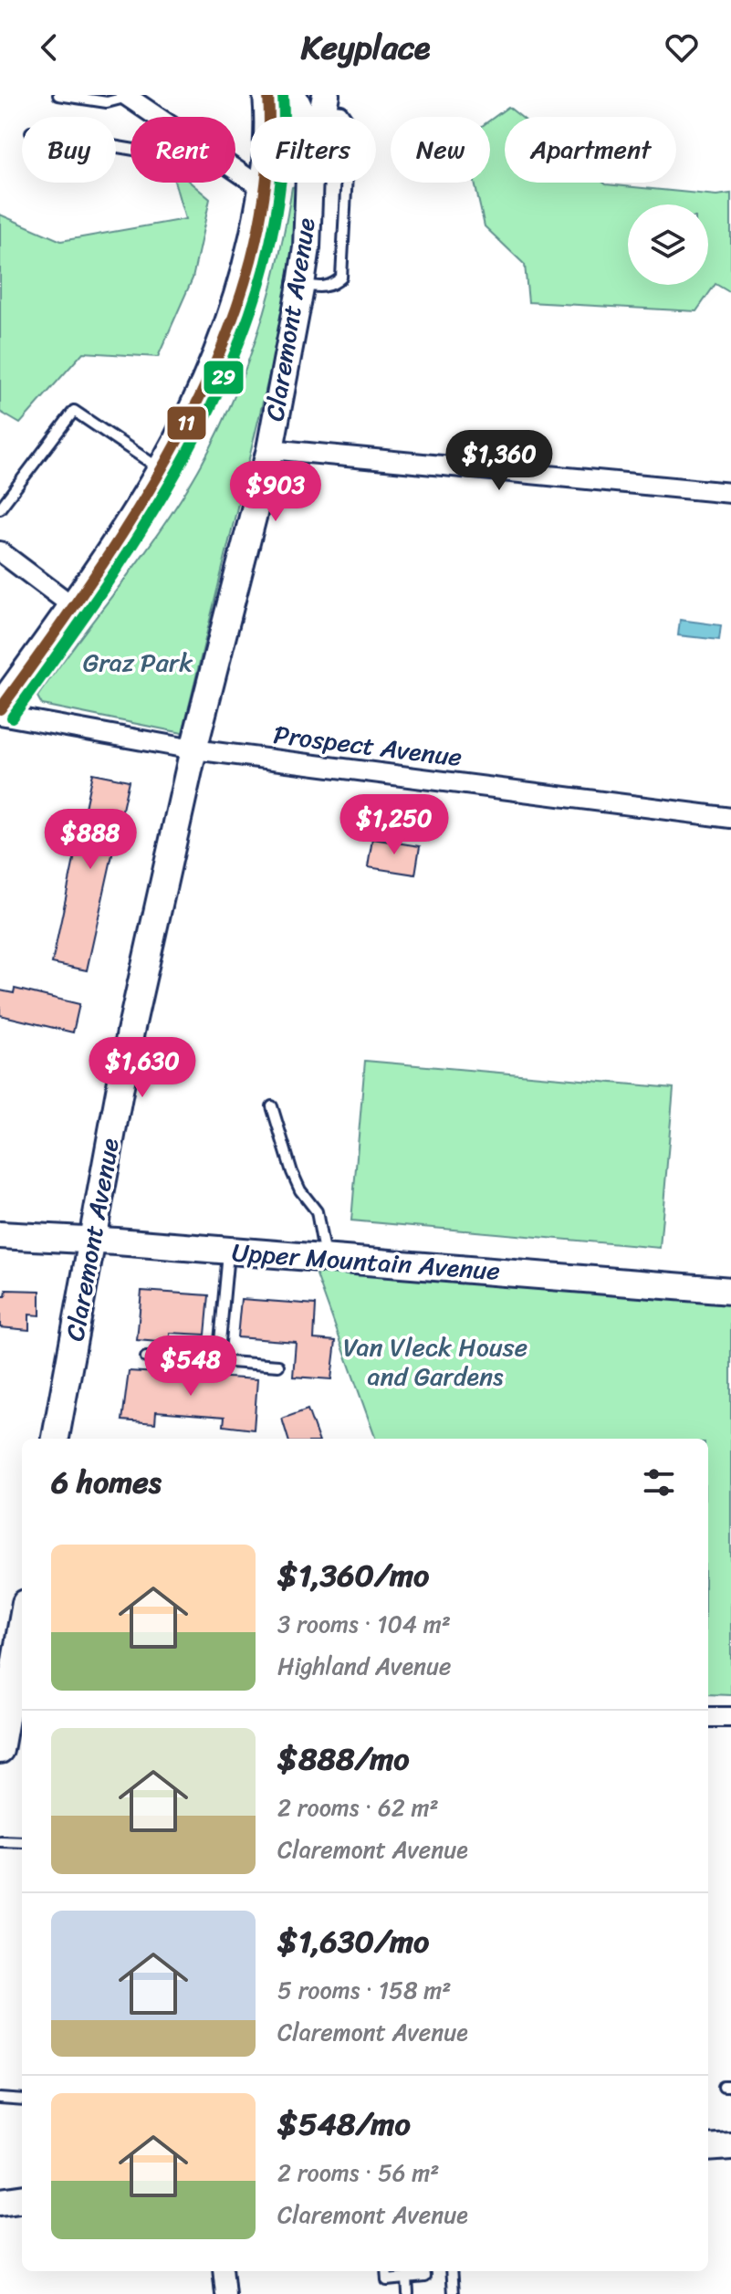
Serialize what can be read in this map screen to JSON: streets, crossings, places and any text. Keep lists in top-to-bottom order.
{
  "streets": {
    "street": ["Claremont Avenue", "Prospect Avenue", "Upper Mountain Avenue"]
  },
  "crossings": [
    ["Claremont Avenue", "Prospect Avenue"],
    ["Claremont Avenue", "Upper Mountain Avenue"]
  ],
  "parks": ["Graz Park", "Van Vleck House and Gardens"],
  "lines": ["transit line 11", "transit line 29"],
  "page": {
    "header": "Keyplace",
    "chip": [
      "Buy",
      "Rent",
      "Filters",
      "New",
      "Apartment"
    ],
    "price": [
      "$1,360",
      "$903",
      "$1,250",
      "$888",
      "$1,630",
      "$548"
    ],
    "heading": "6 homes",
    "list": [
      {
        "name": "$1,360/mo",
        "note": "3 rooms · 104 m² · Highland Avenue"
      },
      {
        "name": "$888/mo",
        "note": "2 rooms · 62 m² · Claremont Avenue"
      },
      {
        "name": "$1,630/mo",
        "note": "5 rooms · 158 m² · Claremont Avenue"
      },
      {
        "name": "$548/mo",
        "note": "2 rooms · 56 m² · Claremont Avenue"
      }
    ]
  }
}
